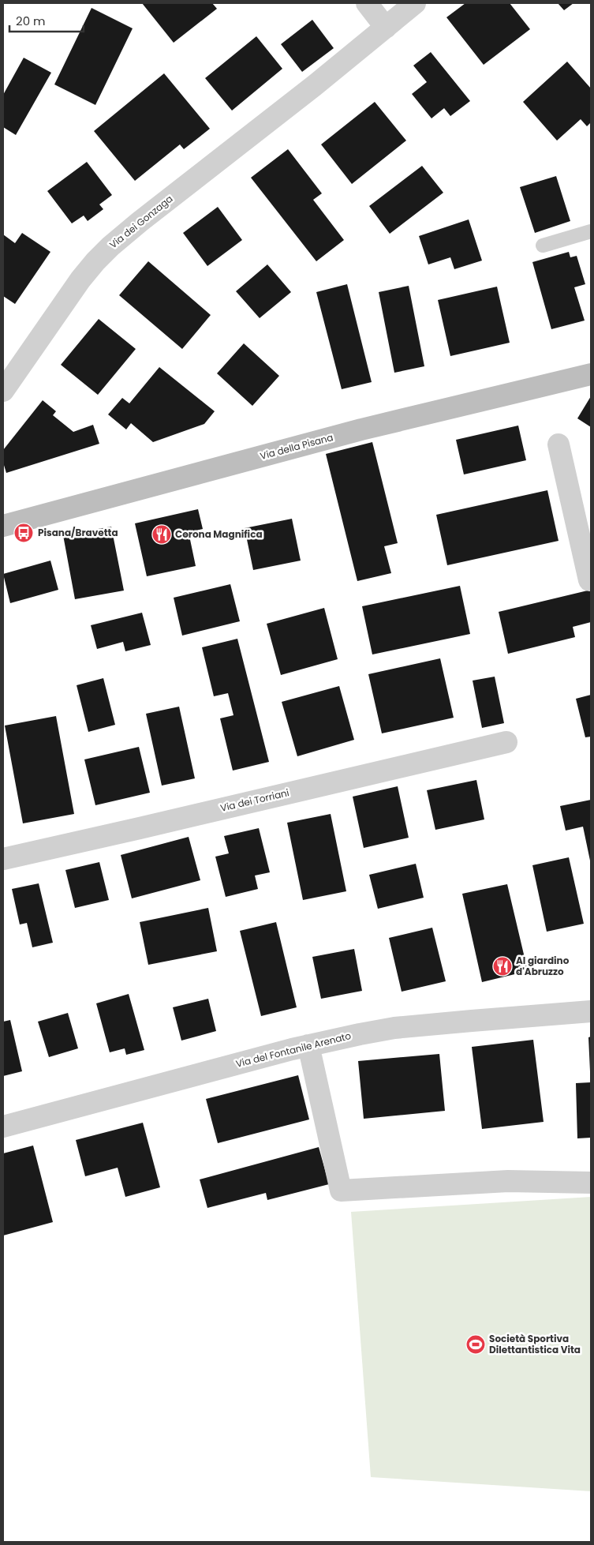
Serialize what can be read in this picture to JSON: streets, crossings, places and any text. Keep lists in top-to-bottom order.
{
  "streets": {
    "main road": ["Via della Pisana"],
    "street": ["Via dei Gonzaga", "Via dei Torriani", "Via del Fontanile Arenato"]
  },
  "places": {
    "bus stop": ["Pisana/Bravetta"],
    "restaurant": ["Corona Magnifica", "Al giardino d'Abruzzo"],
    "sports": ["Società Sportiva Dilettantistica Vita"]
  },
  "scale_bar": "20 m"
}
